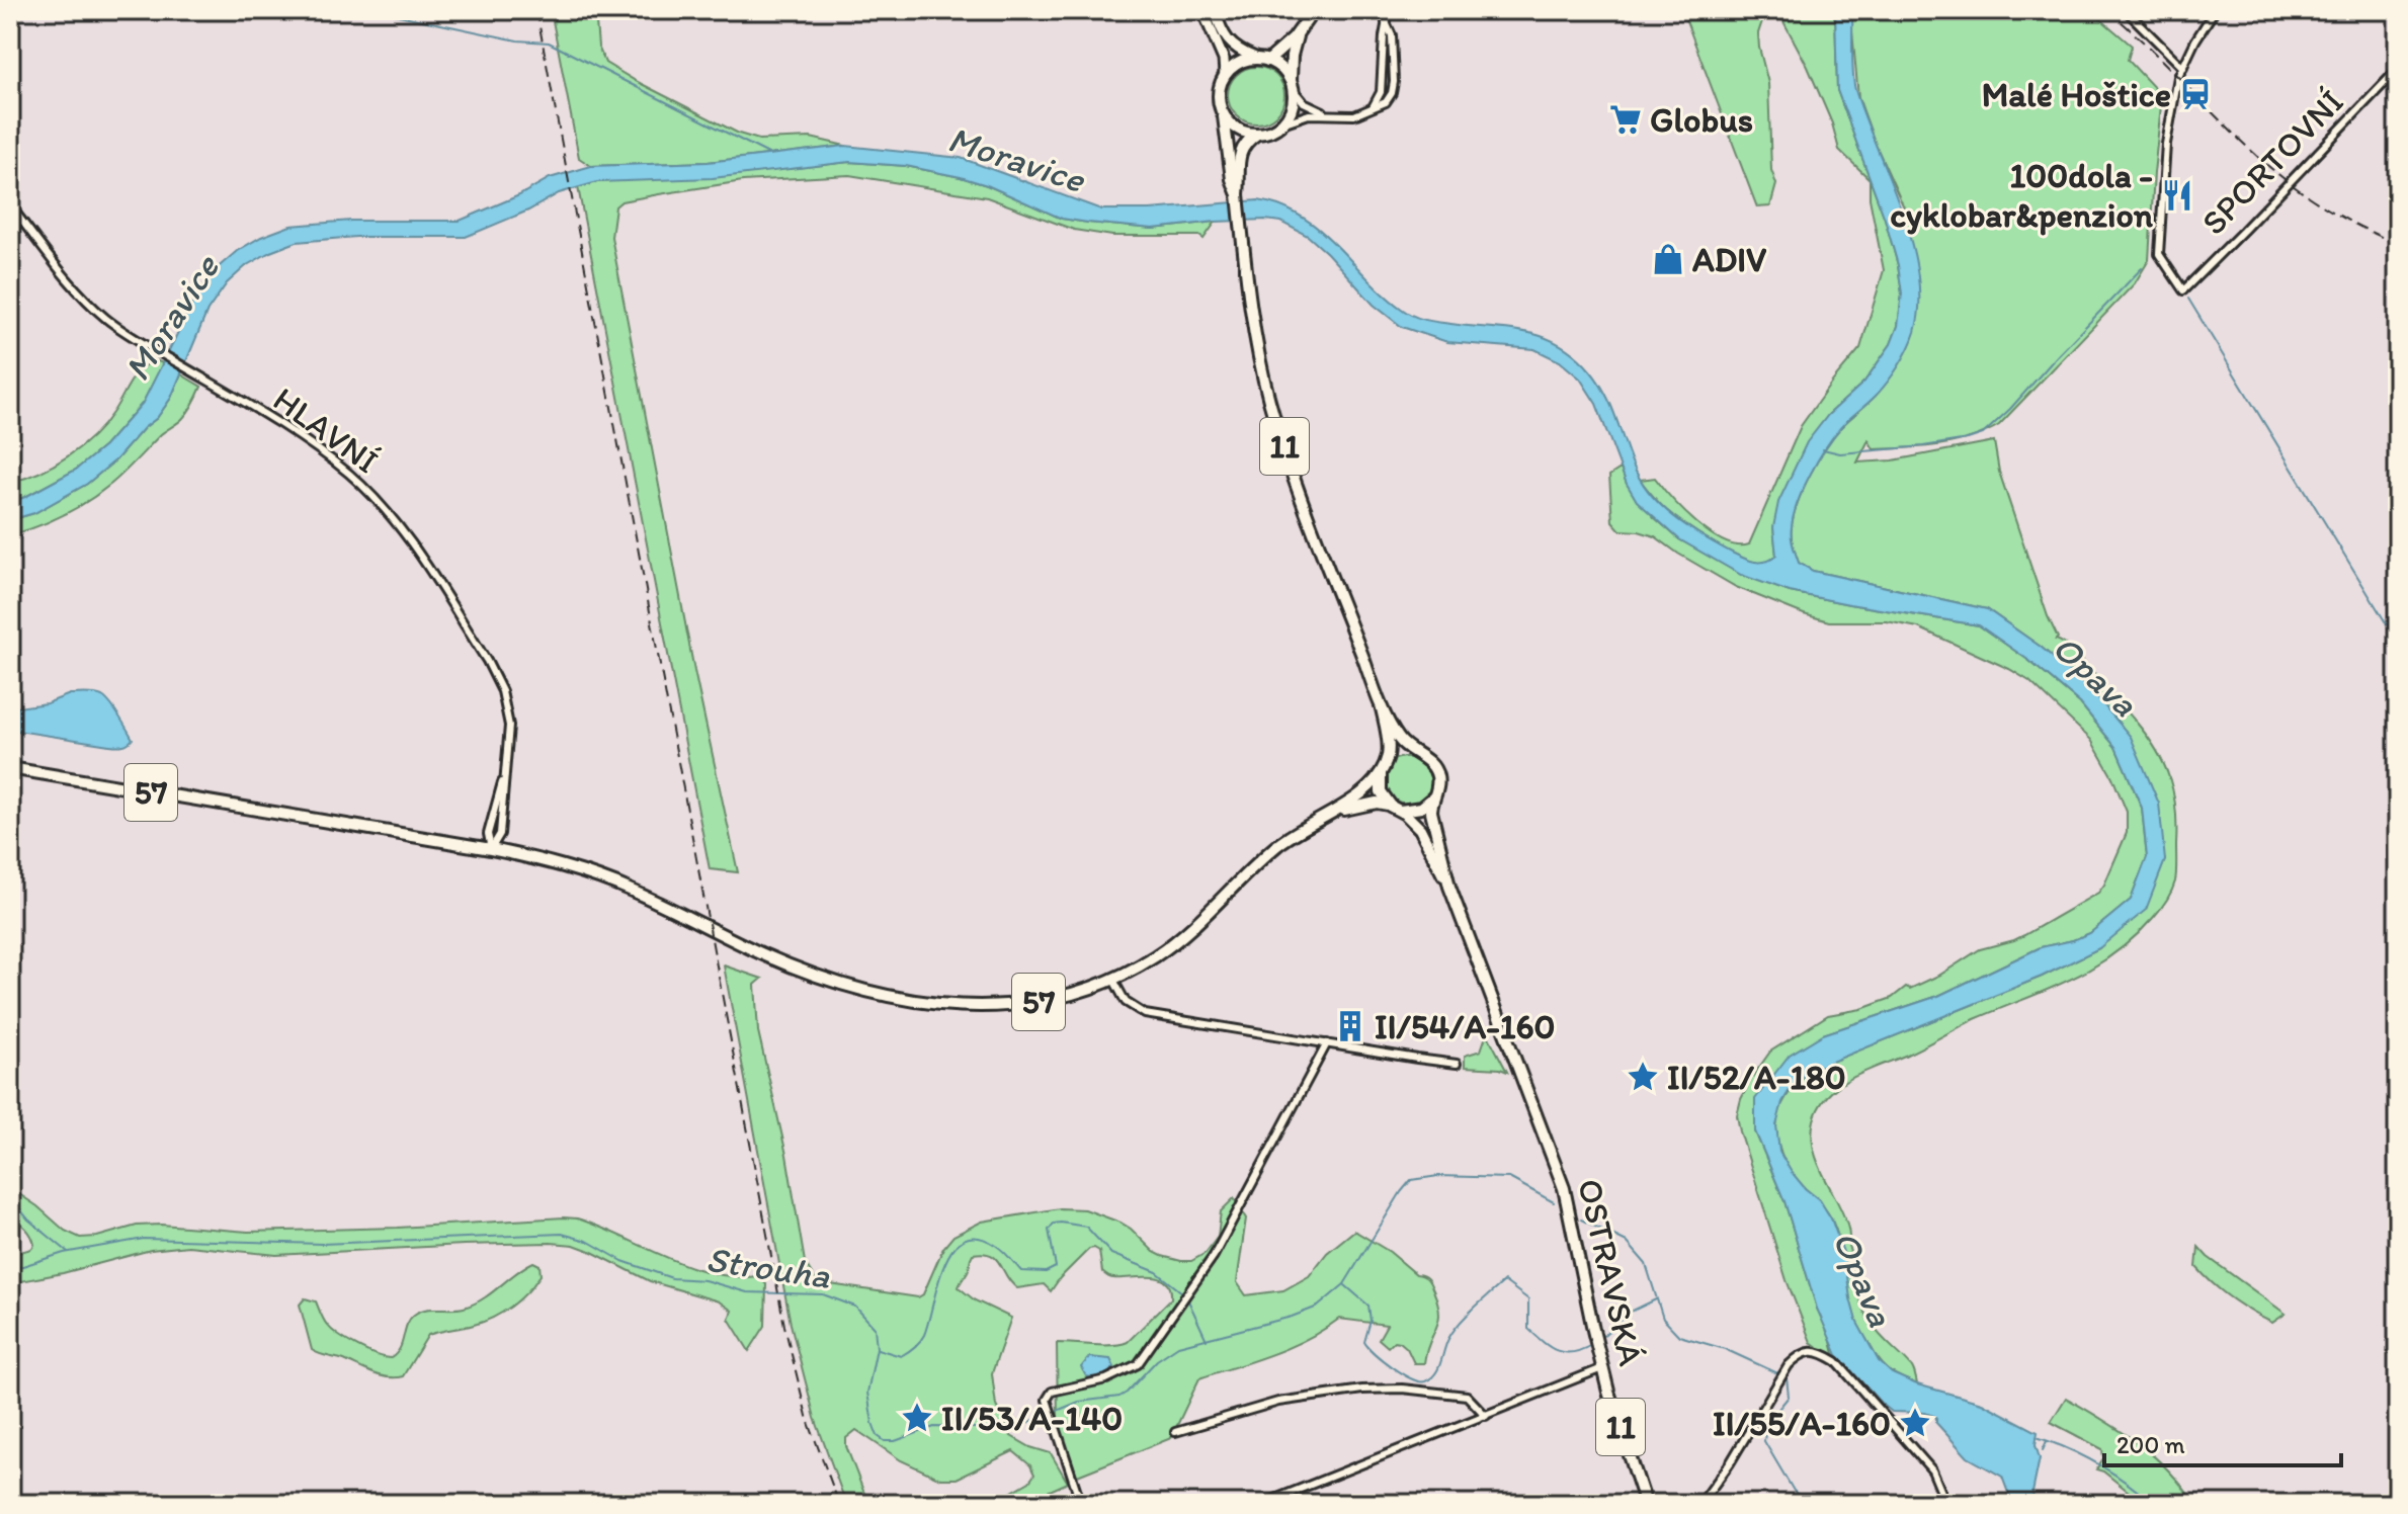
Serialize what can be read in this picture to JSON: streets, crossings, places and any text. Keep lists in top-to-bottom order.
{
  "streets": {
    "main road": ["11", "57", "OSTRAVSKÁ"],
    "street": ["SPORTOVNÍ", "HLAVNÍ"]
  },
  "crossings": [
    ["HLAVNÍ", "57"],
    ["11", "57"],
    ["11", "OSTRAVSKÁ"]
  ],
  "water": ["Moravice", "Opava", "Strouha"],
  "places": {
    "station": ["Malé Hoštice"],
    "supermarket": ["Globus"],
    "restaurant": ["100dola - cyklobar&penzion"],
    "shop": ["ADIV"],
    "building": ["II/54/A-160"],
    "place": ["II/52/A-180", "II/53/A-140", "II/55/A-160"]
  },
  "scale_bar": "200 m"
}
